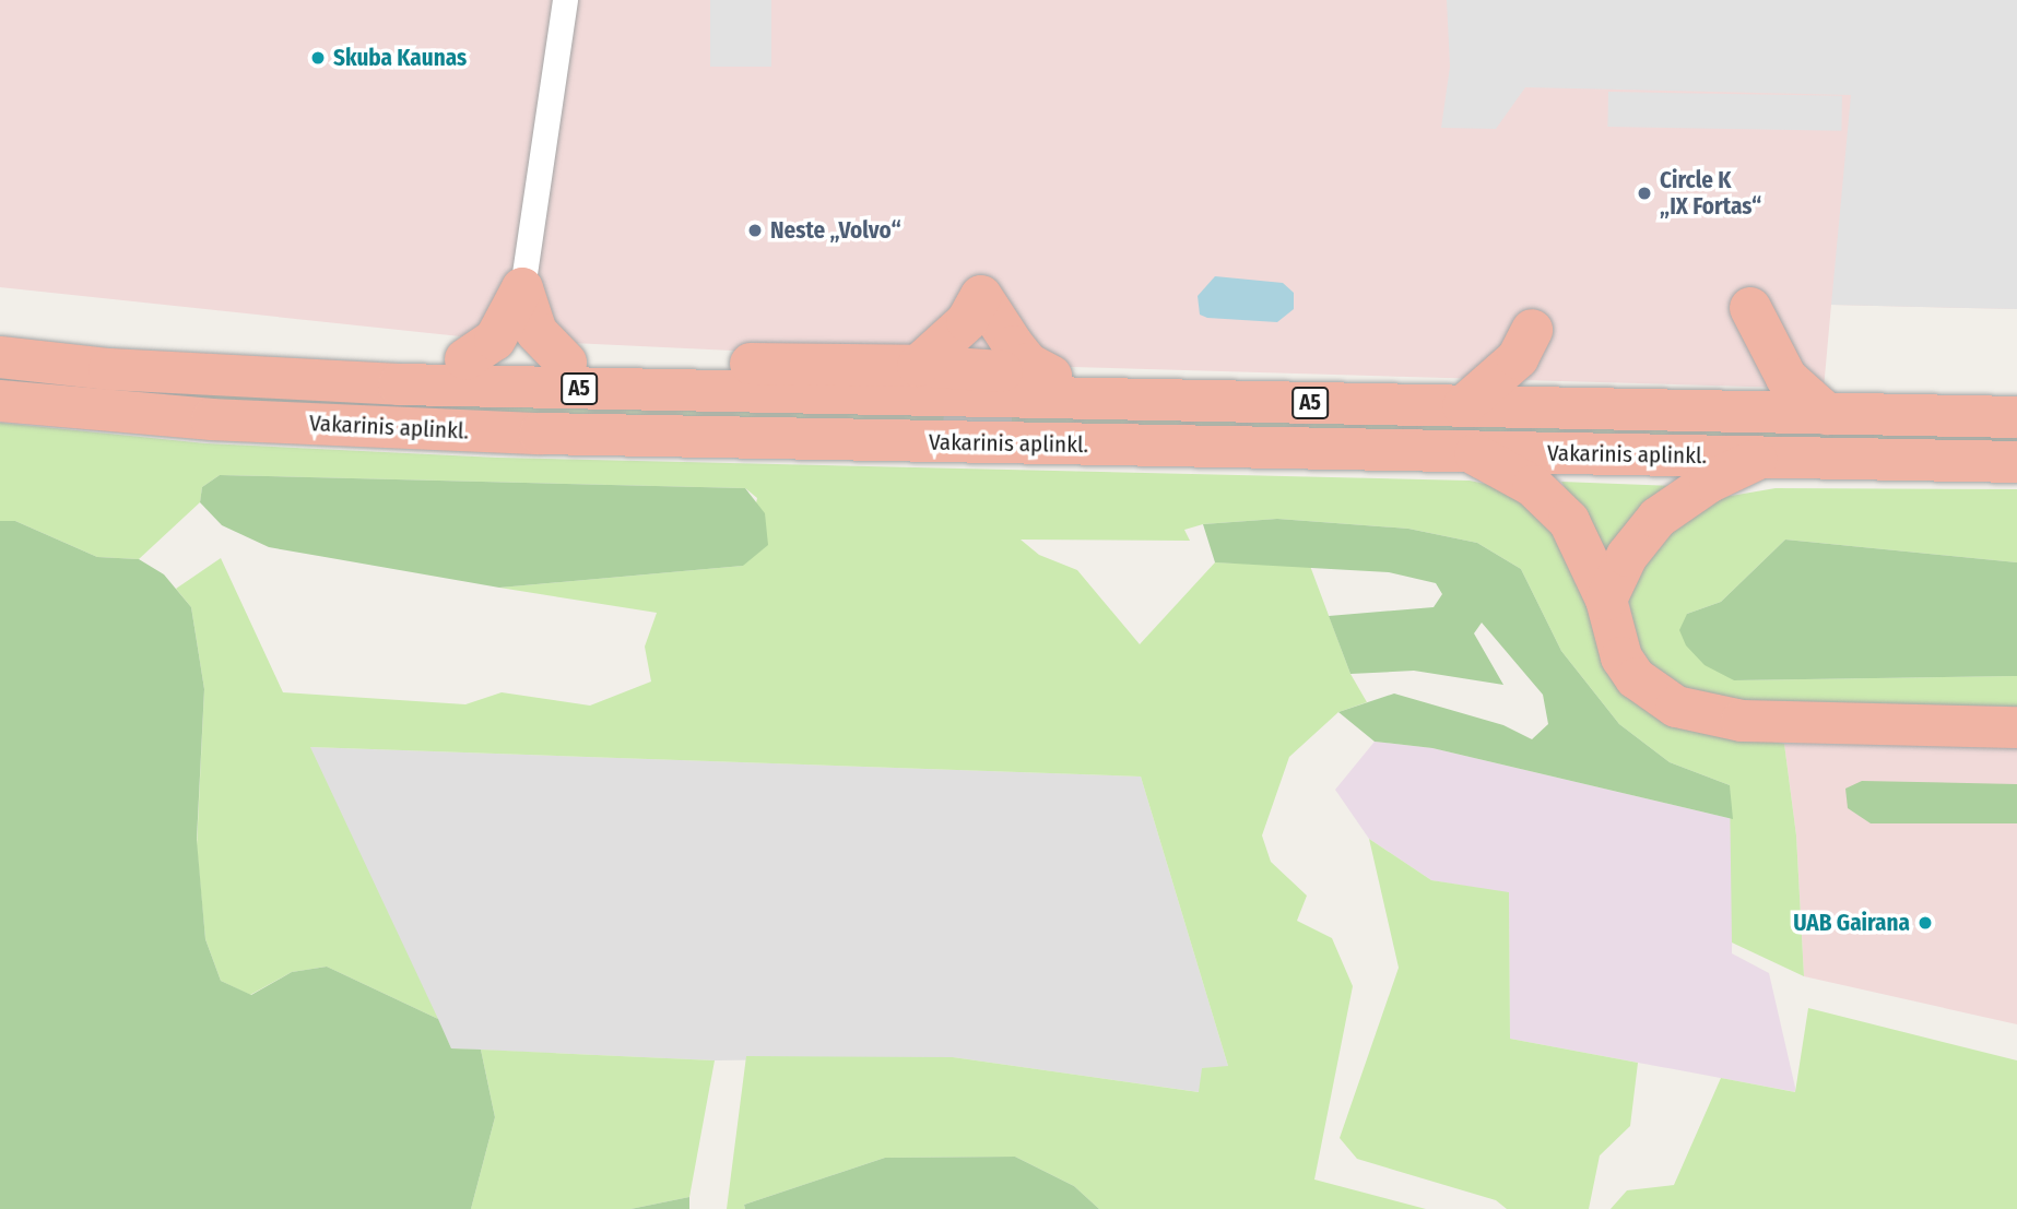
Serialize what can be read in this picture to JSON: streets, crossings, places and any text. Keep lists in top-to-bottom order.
{
  "streets": {
    "highway": ["A5", "Vakarinis aplinkl."]
  },
  "places": [
    "Skuba Kaunas",
    "Circle K „IX Fortas“",
    "Neste „Volvo“",
    "UAB Gairana"
  ]
}
